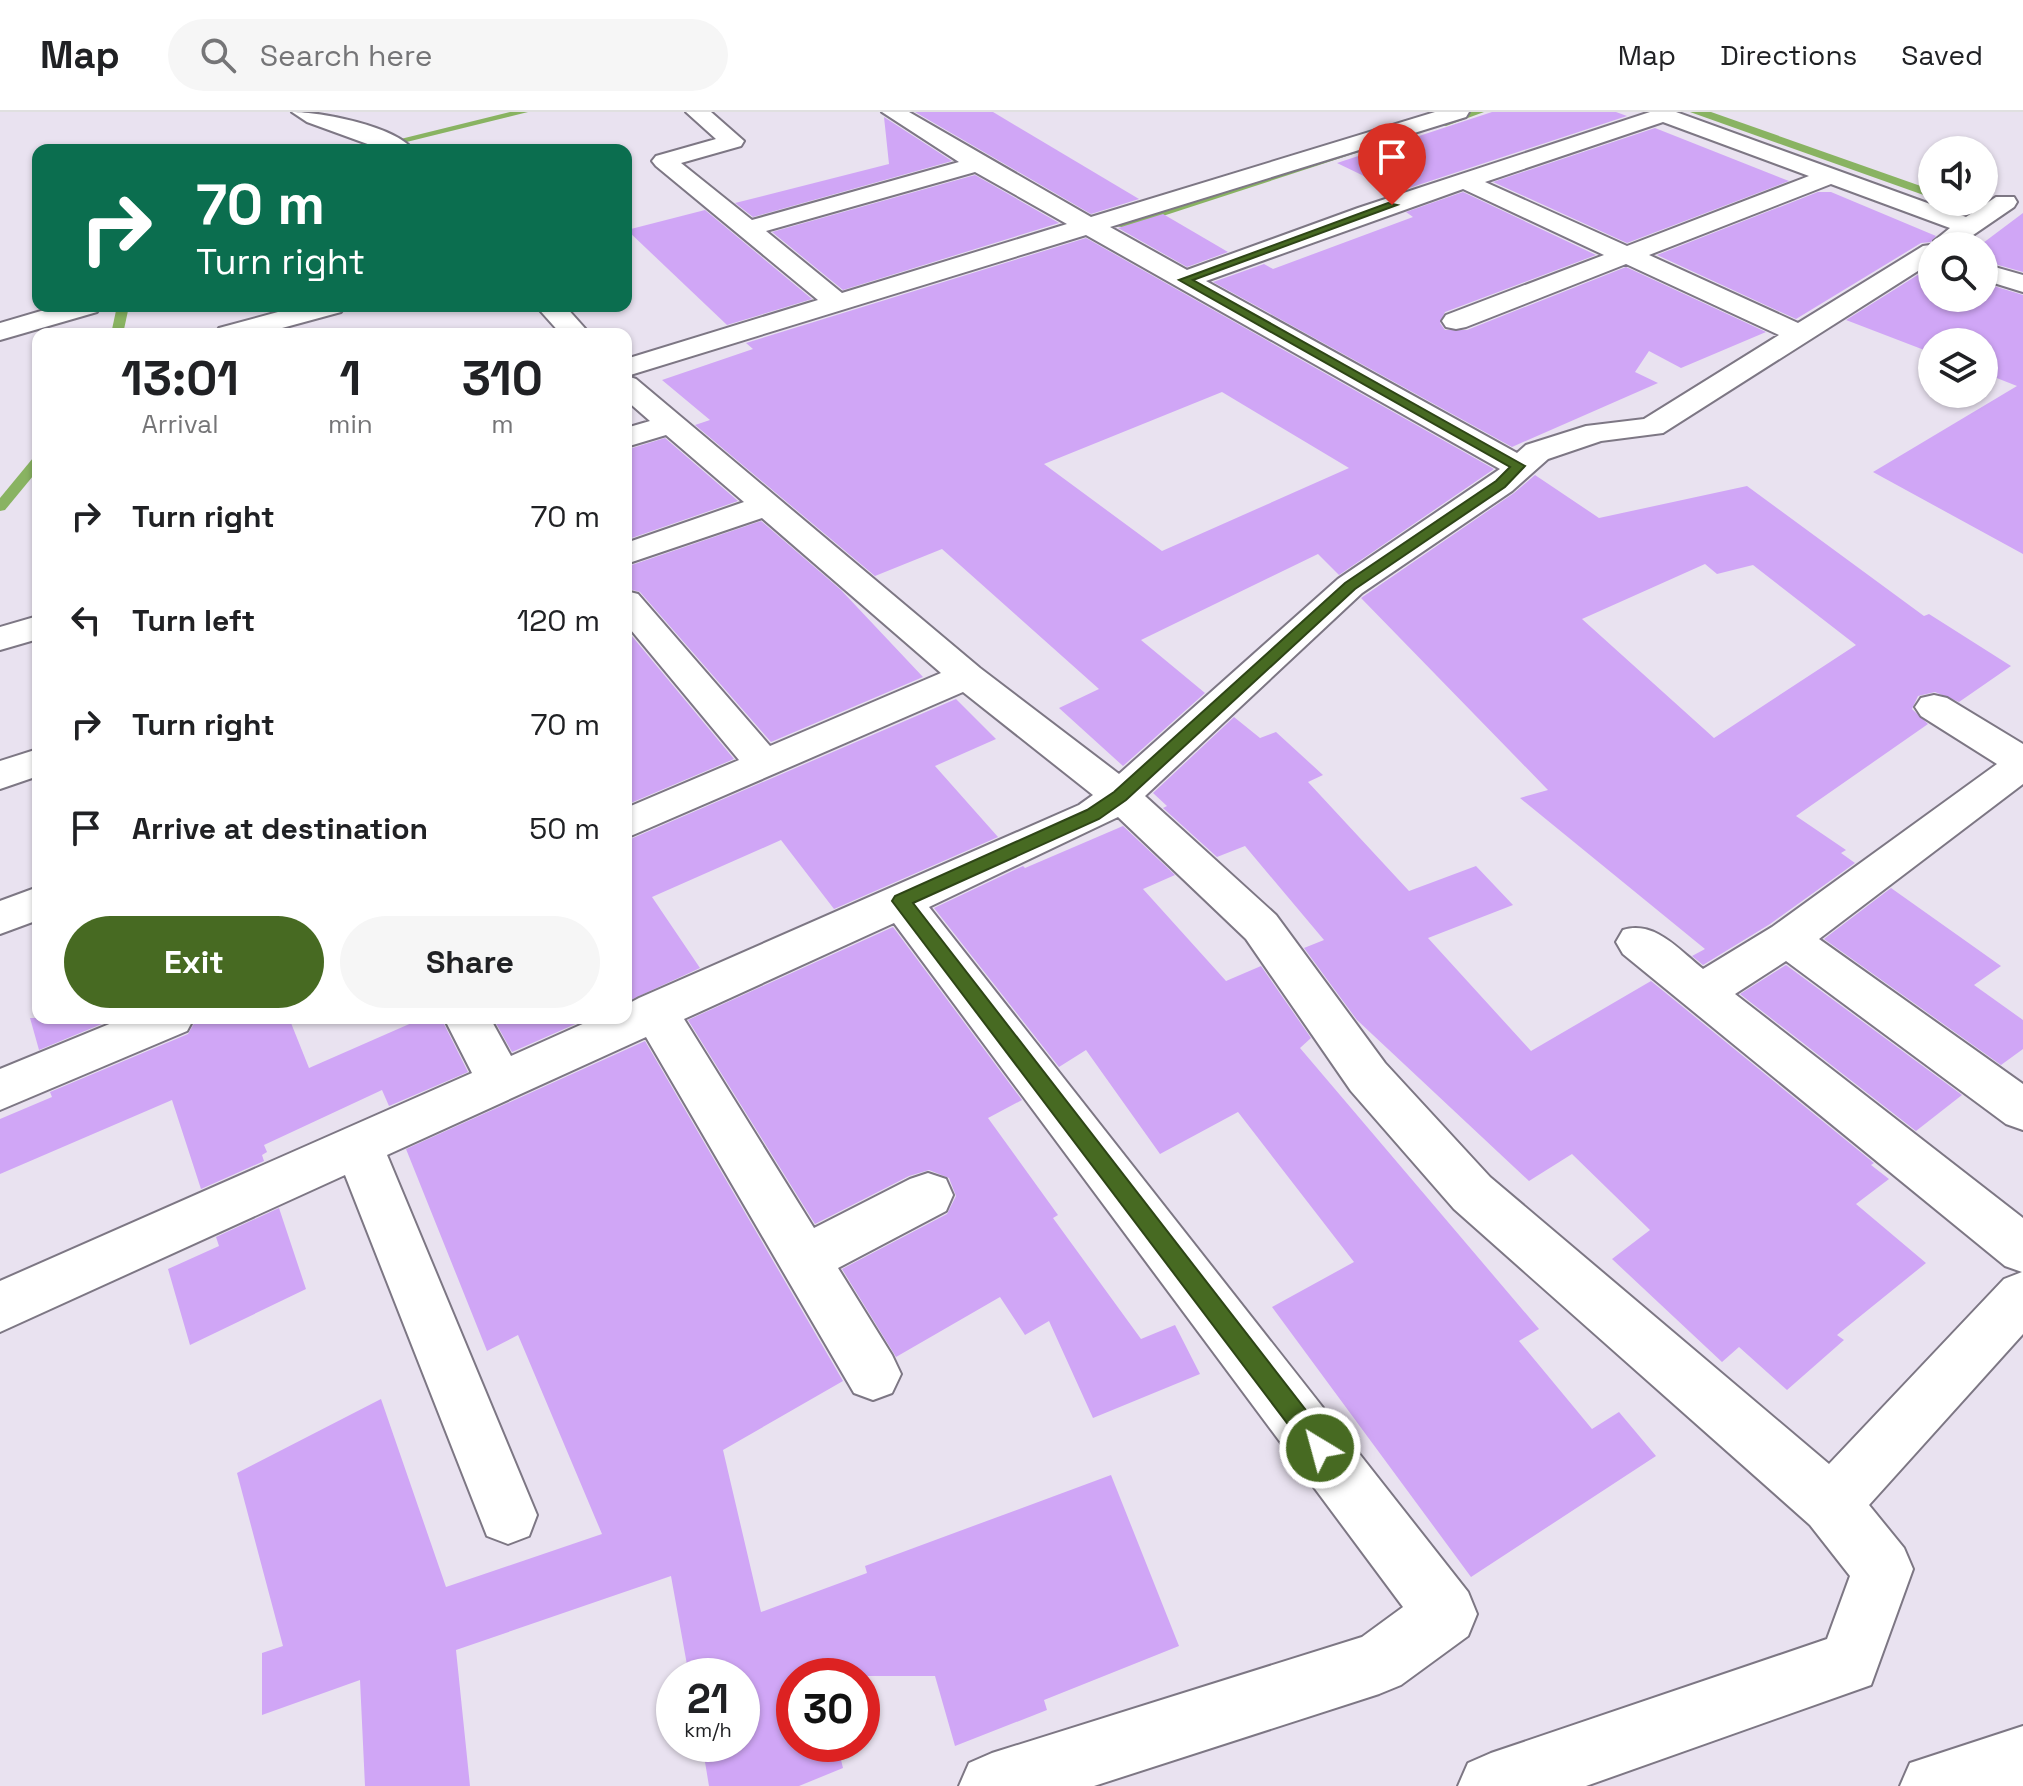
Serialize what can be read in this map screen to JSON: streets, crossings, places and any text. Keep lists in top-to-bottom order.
{
  "page": {
    "header": "Map",
    "search": "Search here",
    "nav": ["Map", "Directions", "Saved"],
    "turn": ["70 m", "Turn right"],
    "eta": [
      "13:01",
      "Arrival",
      "1",
      "min",
      "310",
      "m"
    ],
    "list": [
      {
        "name": "Turn right",
        "value": "70 m"
      },
      {
        "name": "Turn left",
        "value": "120 m"
      },
      {
        "name": "Turn right",
        "value": "70 m"
      },
      {
        "name": "Arrive at destination",
        "value": "50 m"
      }
    ],
    "buttons": ["Exit", "Share"],
    "speed": "21 km/h",
    "limit": "30"
  }
}
